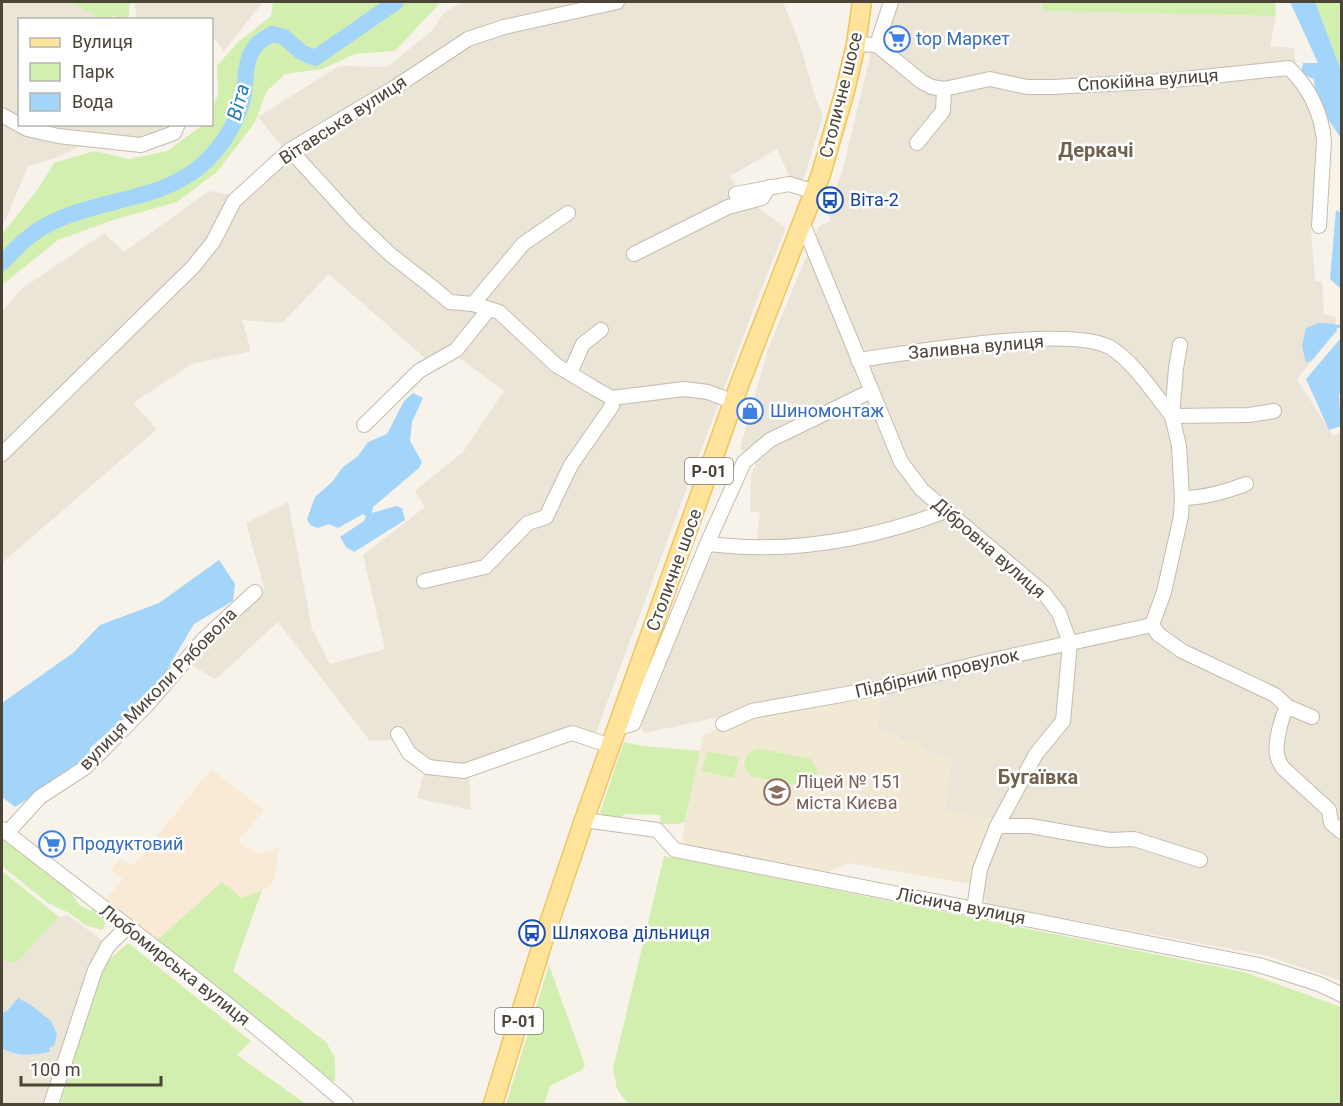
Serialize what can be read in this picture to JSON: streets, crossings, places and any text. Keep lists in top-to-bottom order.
{
  "streets": {
    "main road": ["Столичне шосе", "Р-01"],
    "street": [
      "Спокійна вулиця",
      "Вітавська вулиця",
      "Заливна вулиця",
      "Дібровна вулиця",
      "Підбірний провулок",
      "вулиця Миколи Рябовола",
      "Ліснича вулиця",
      "Любомирська вулиця"
    ]
  },
  "crossings": [
    ["Столичне шосе", "Дібровна вулиця"],
    ["Столичне шосе", "Ліснича вулиця"],
    ["Заливна вулиця", "Дібровна вулиця"],
    ["Дібровна вулиця", "Підбірний провулок"],
    ["Дібровна вулиця", "Ліснича вулиця"],
    ["вулиця Миколи Рябовола", "Любомирська вулиця"]
  ],
  "districts": ["Деркачі", "Бугаївка"],
  "water": ["Віта"],
  "places": {
    "supermarket": ["top Маркет", "Продуктовий"],
    "bus stop": ["Віта-2", "Шляхова дільниця"],
    "shop": ["Шиномонтаж"],
    "school or university": ["Ліцей № 151 міста Києва"]
  },
  "legend": ["Вулиця", "Парк", "Вода"],
  "scale_bar": "100 m"
}
